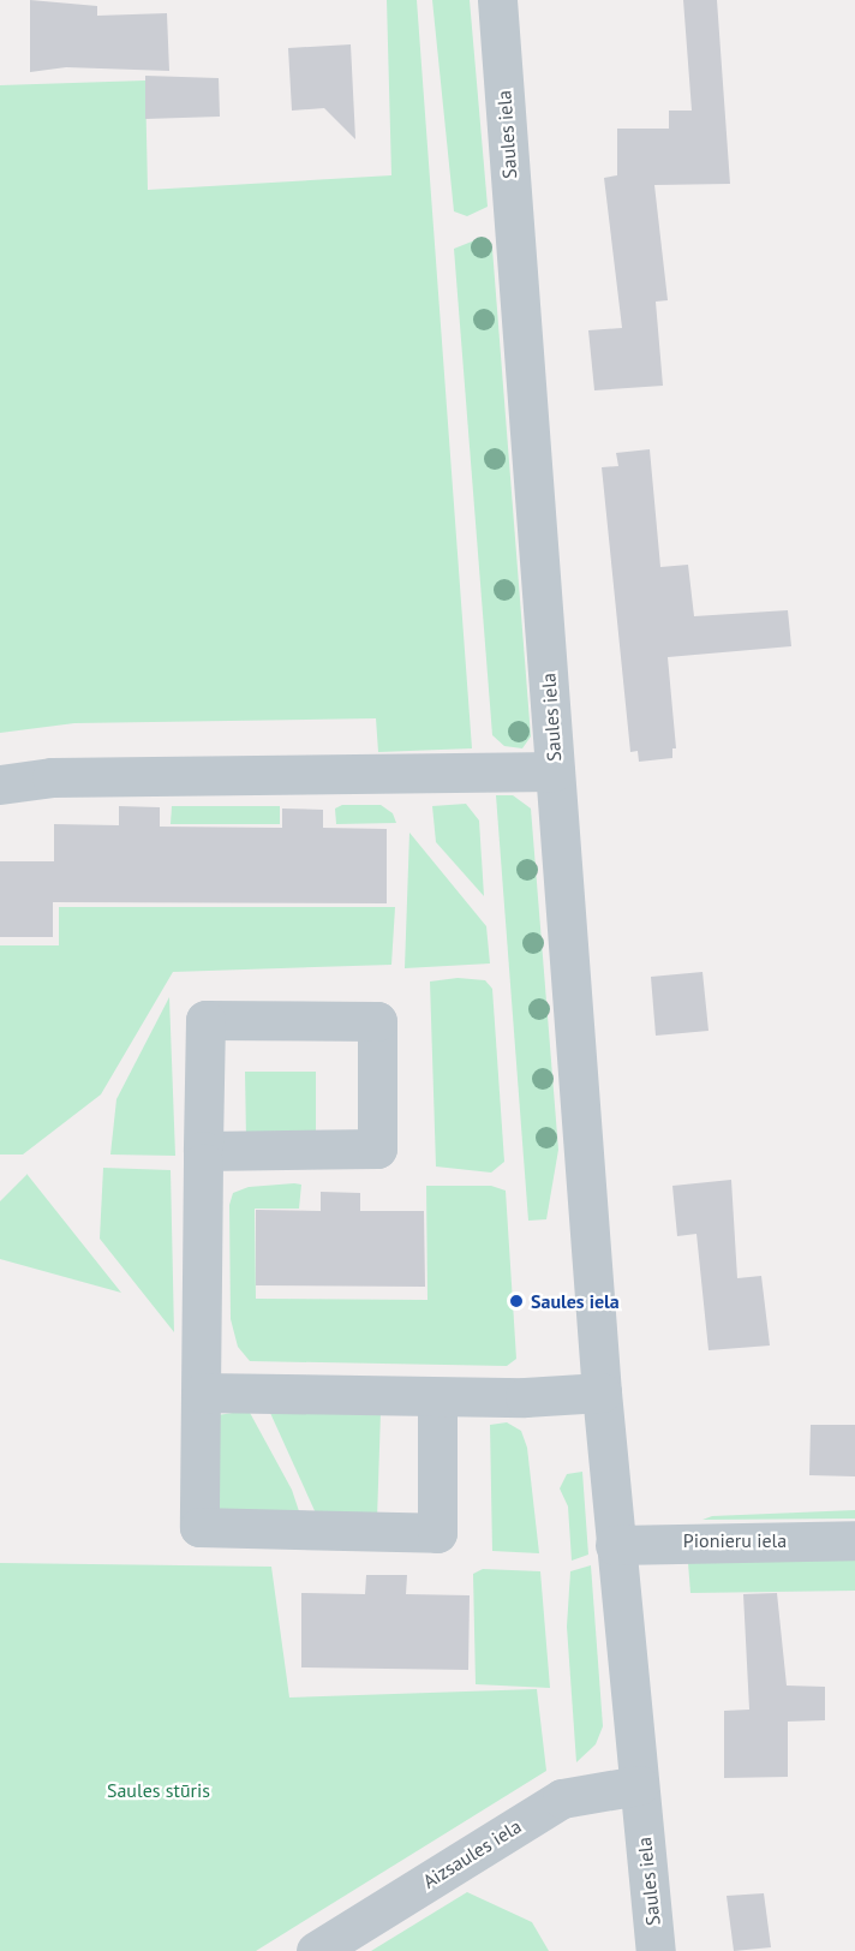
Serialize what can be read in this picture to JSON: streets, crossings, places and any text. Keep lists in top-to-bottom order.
{
  "streets": {
    "street": ["Saules iela", "Pionieru iela", "Aizsaules iela"]
  },
  "crossings": [
    ["Saules iela", "Pionieru iela"],
    ["Saules iela", "Aizsaules iela"]
  ],
  "parks": ["Saules stūris"],
  "places": ["Saules iela"]
}
